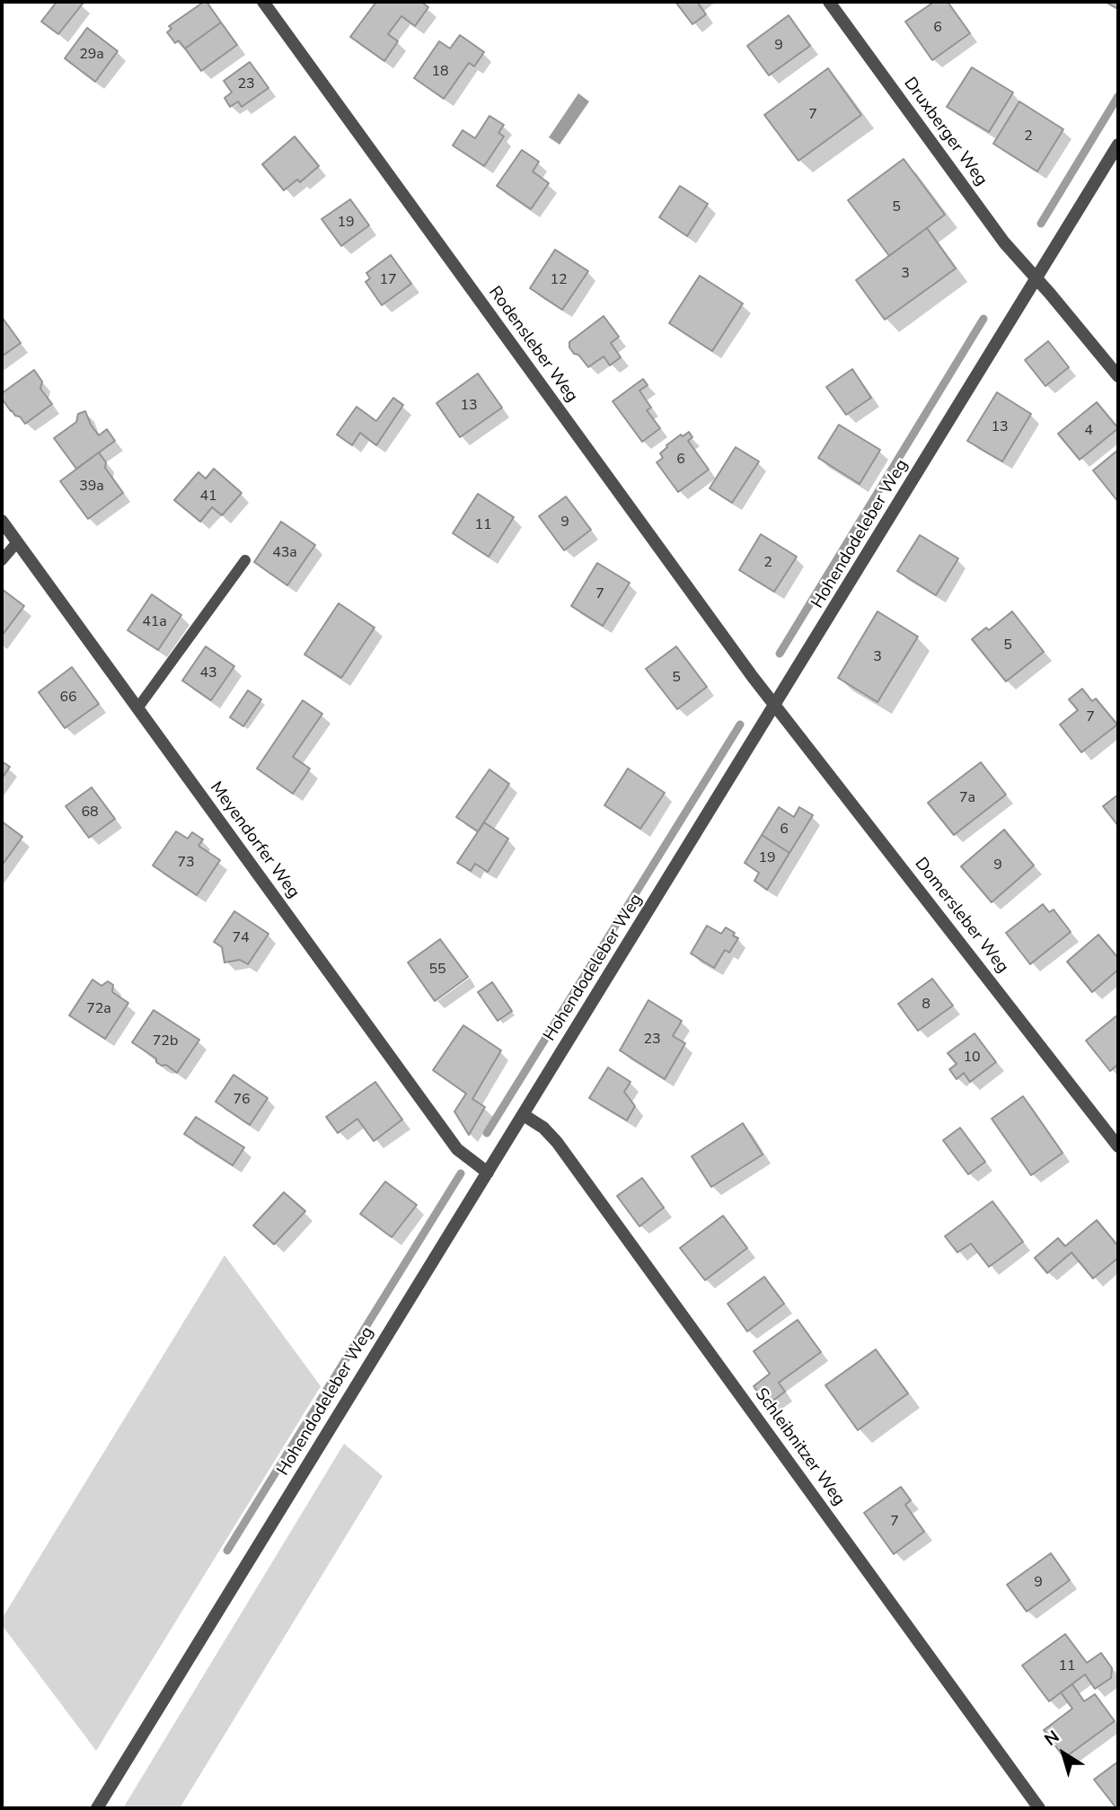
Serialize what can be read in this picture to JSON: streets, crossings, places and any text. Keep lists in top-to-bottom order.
{
  "streets": {
    "street": [
      "Druxberger Weg",
      "Rodensleber Weg",
      "Hohendodeleber Weg",
      "Meyendorfer Weg",
      "Domersleber Weg",
      "Schleibnitzer Weg"
    ]
  },
  "crossings": [
    ["Druxberger Weg", "Hohendodeleber Weg"],
    ["Rodensleber Weg", "Hohendodeleber Weg"],
    ["Rodensleber Weg", "Domersleber Weg"],
    ["Hohendodeleber Weg", "Meyendorfer Weg"],
    ["Hohendodeleber Weg", "Domersleber Weg"],
    ["Hohendodeleber Weg", "Schleibnitzer Weg"]
  ],
  "house_numbers": [
    "6",
    "9",
    "29a",
    "18",
    "23",
    "7",
    "2",
    "5",
    "19",
    "3",
    "17",
    "12",
    "13",
    "13",
    "4",
    "6",
    "39a",
    "41",
    "9",
    "11",
    "43a",
    "2",
    "7",
    "41a",
    "5",
    "3",
    "43",
    "5",
    "66",
    "7",
    "7a",
    "68",
    "6",
    "19",
    "73",
    "9",
    "74",
    "55",
    "8",
    "72a",
    "23",
    "72b",
    "10",
    "76",
    "7",
    "9",
    "11"
  ],
  "north": "top left"
}
